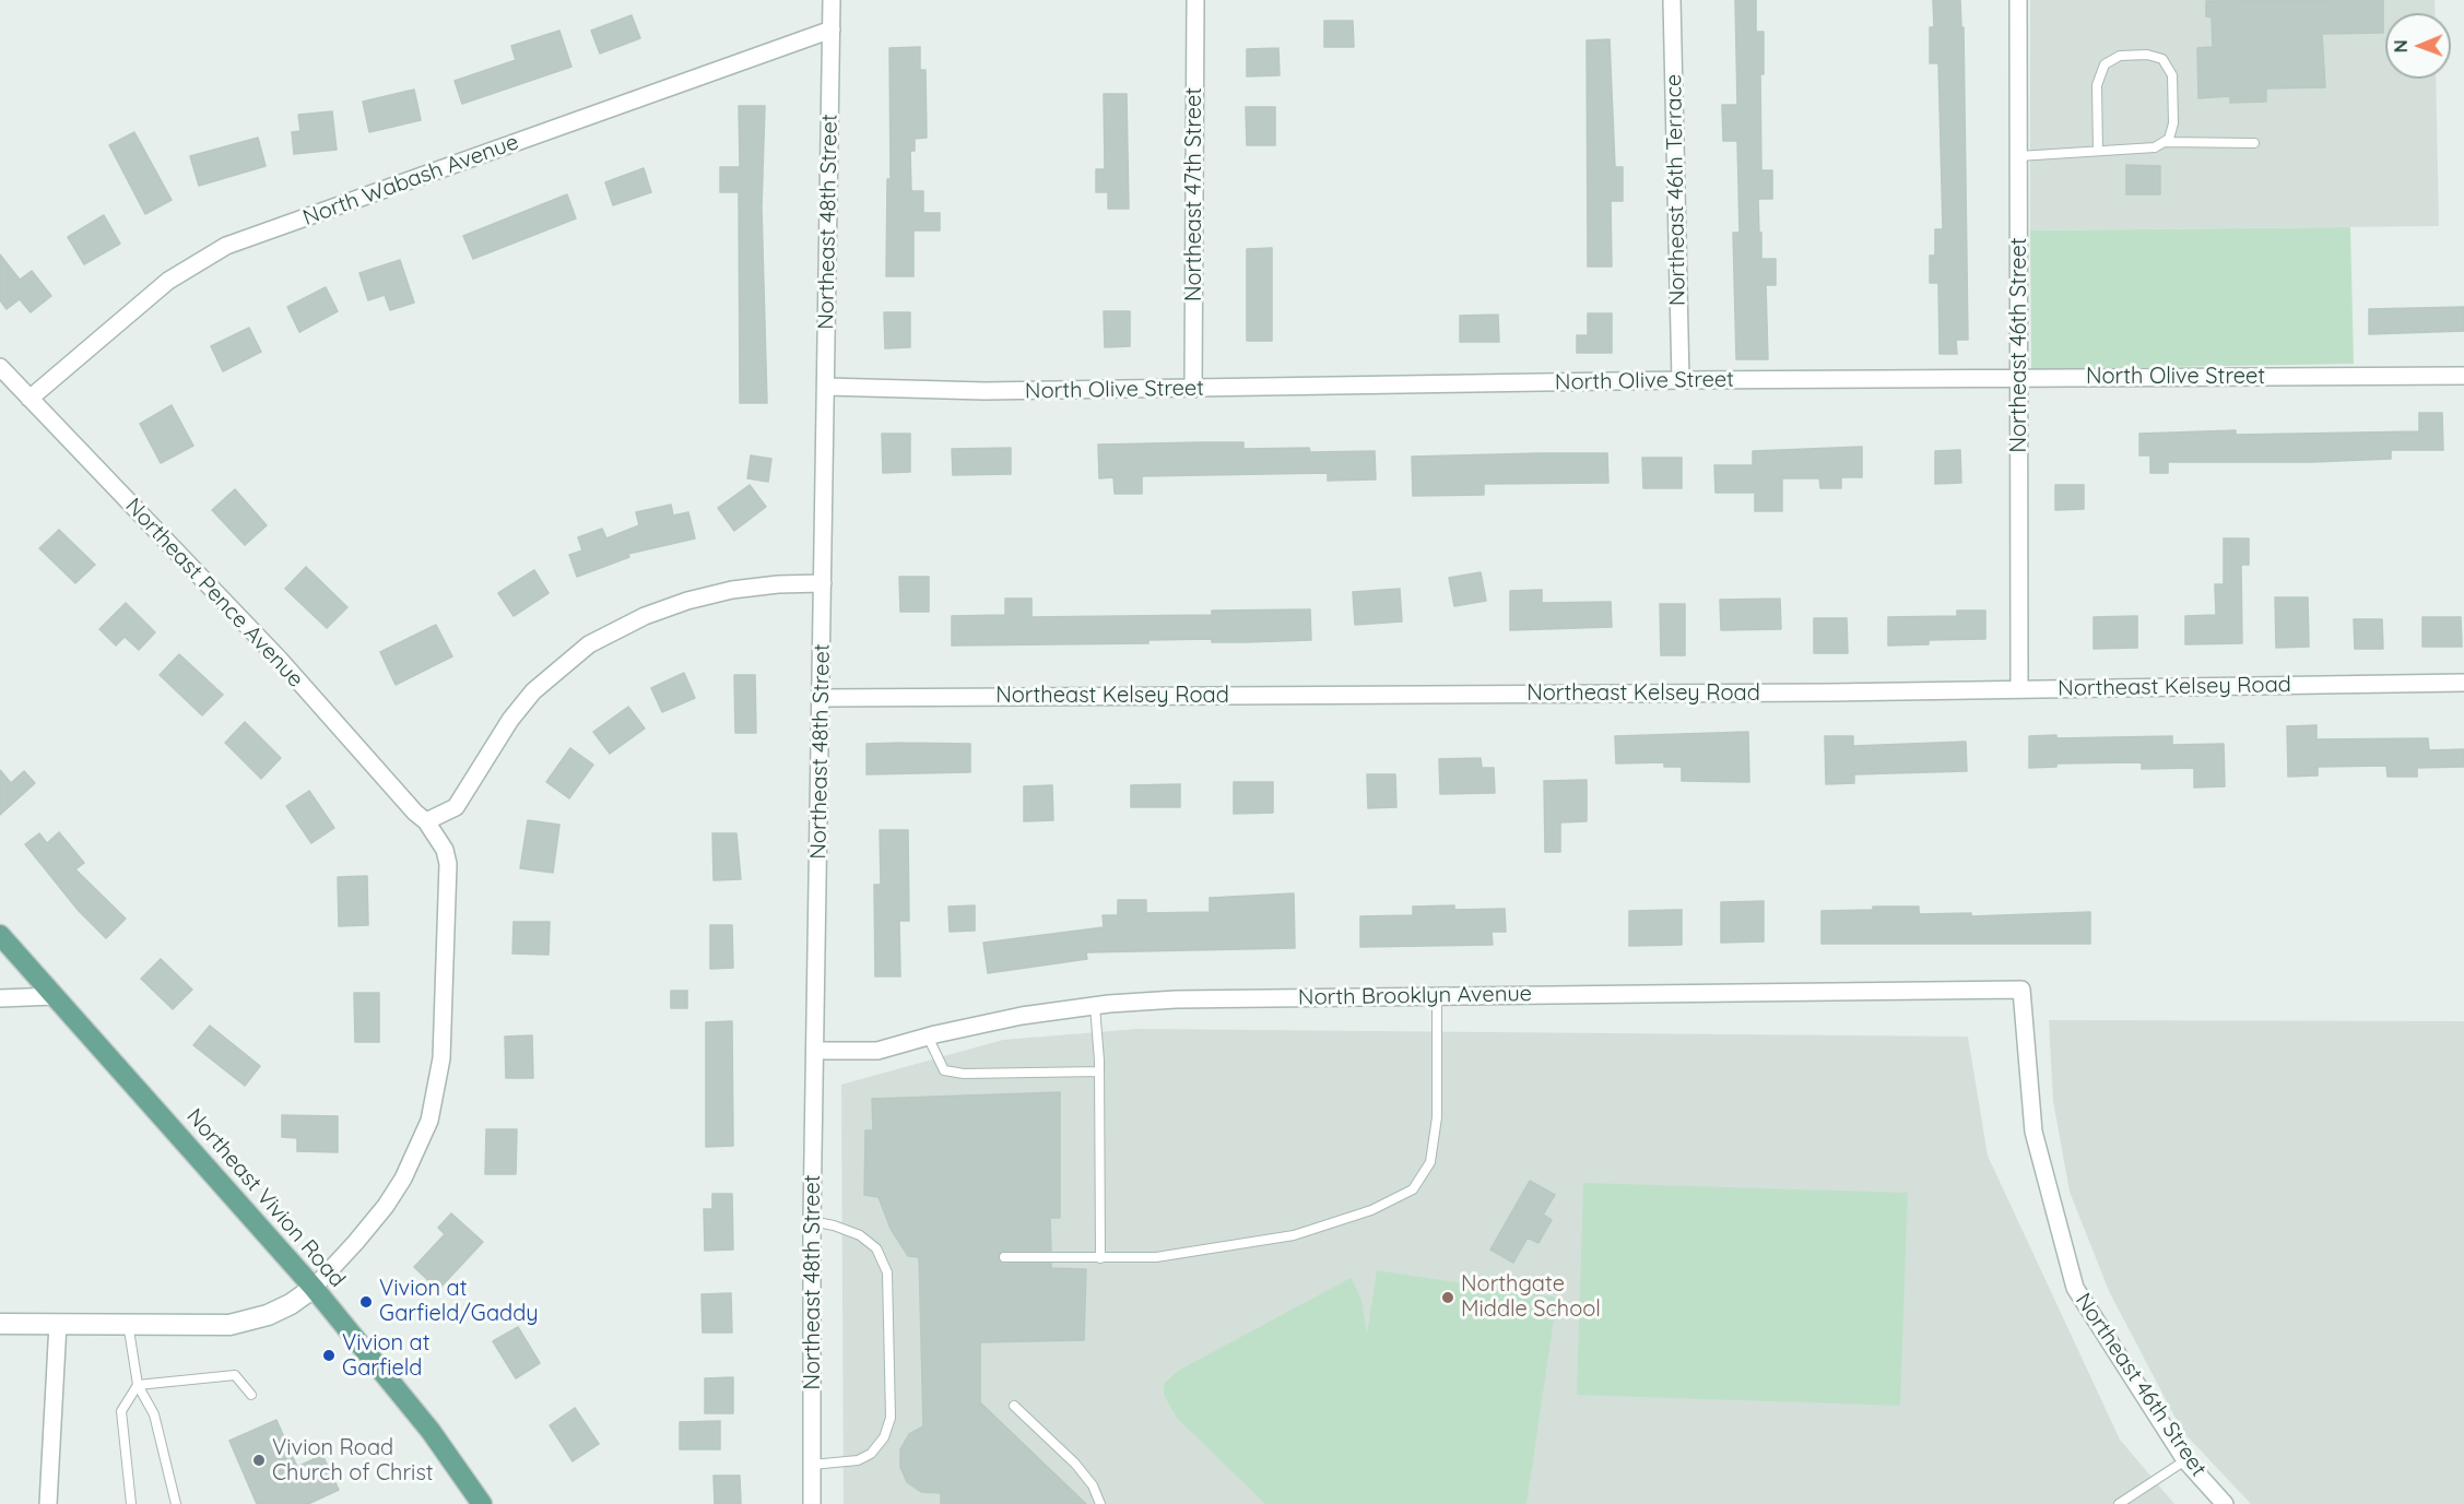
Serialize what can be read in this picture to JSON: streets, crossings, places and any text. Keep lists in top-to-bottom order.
{
  "streets": {
    "main road": ["Northeast Vivion Road"],
    "street": [
      "North Wabash Avenue",
      "Northeast 46th Terrace",
      "Northeast 47th Street",
      "Northeast 48th Street",
      "Northeast 46th Street",
      "North Olive Street",
      "Northeast Pence Avenue",
      "Northeast Kelsey Road",
      "North Brooklyn Avenue"
    ]
  },
  "crossings": [
    ["North Wabash Avenue", "Northeast 48th Street"],
    ["North Wabash Avenue", "Northeast Pence Avenue"],
    ["Northeast 46th Terrace", "North Olive Street"],
    ["Northeast 47th Street", "North Olive Street"],
    ["Northeast 48th Street", "North Olive Street"],
    ["Northeast 48th Street", "Northeast Kelsey Road"],
    ["Northeast 48th Street", "North Brooklyn Avenue"],
    ["Northeast 46th Street", "North Olive Street"],
    ["Northeast 46th Street", "Northeast Kelsey Road"],
    ["Northeast 46th Street", "North Brooklyn Avenue"],
    ["Northeast Pence Avenue", "Northeast Vivion Road"]
  ],
  "places": [
    "Northgate Middle School",
    "Vivion at Garfield/Gaddy",
    "Vivion at Garfield",
    "Vivion Road Church of Christ"
  ],
  "north": "left"
}
